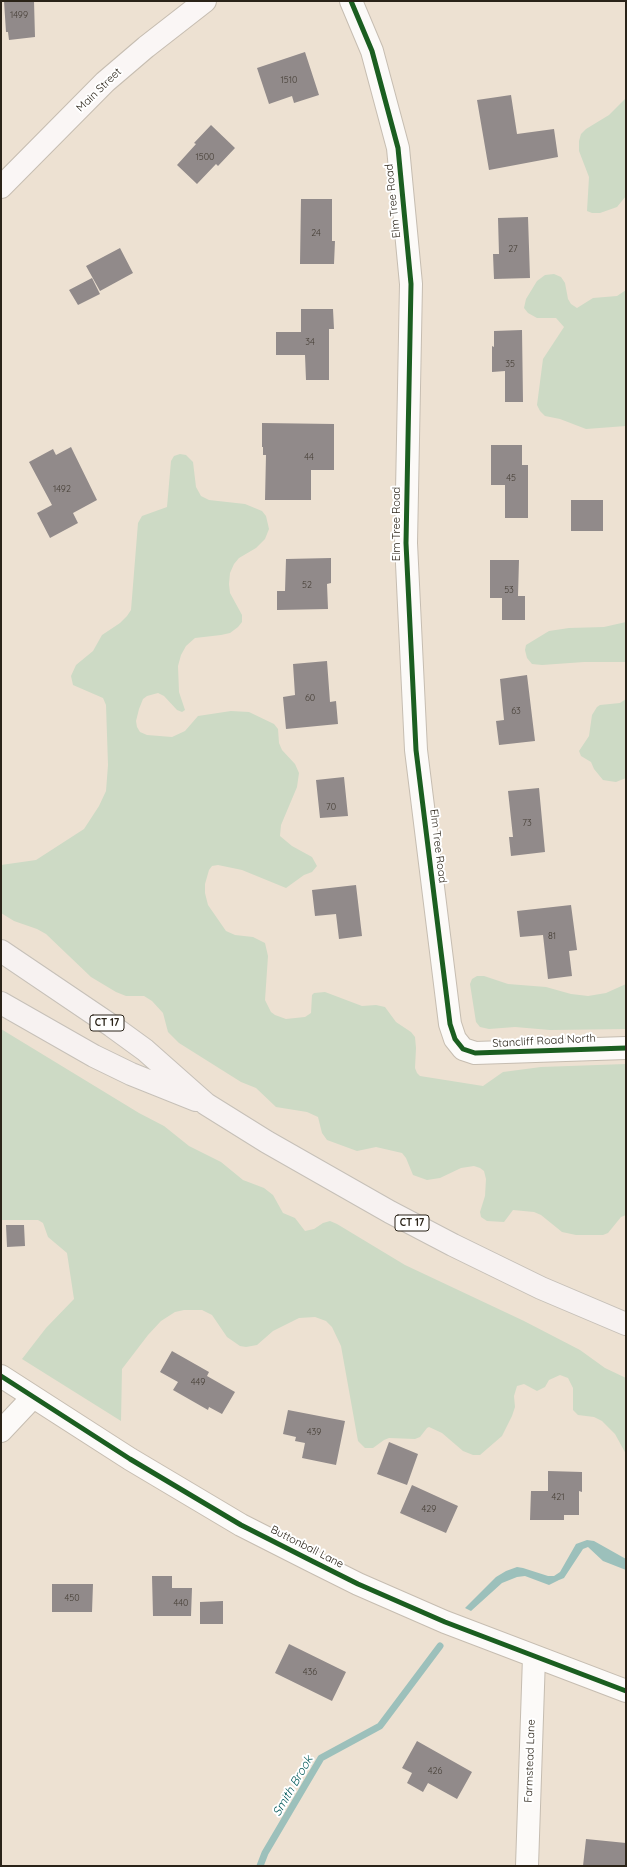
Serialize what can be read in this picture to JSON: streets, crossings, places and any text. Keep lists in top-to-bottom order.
{
  "streets": {
    "main road": ["Main Street", "CT 17"],
    "street": [
      "Elm Tree Road",
      "Stancliff Road North",
      "Buttonball Lane",
      "Farmstead Lane"
    ]
  },
  "crossings": [
    ["Elm Tree Road", "Stancliff Road North"],
    ["Buttonball Lane", "Farmstead Lane"]
  ],
  "water": ["Smith Brook"],
  "house_numbers": [
    "1499",
    "1510",
    "1500",
    "24",
    "27",
    "34",
    "35",
    "44",
    "45",
    "1492",
    "52",
    "53",
    "60",
    "63",
    "70",
    "73",
    "81",
    "449",
    "439",
    "421",
    "429",
    "450",
    "440",
    "436",
    "426"
  ]
}
